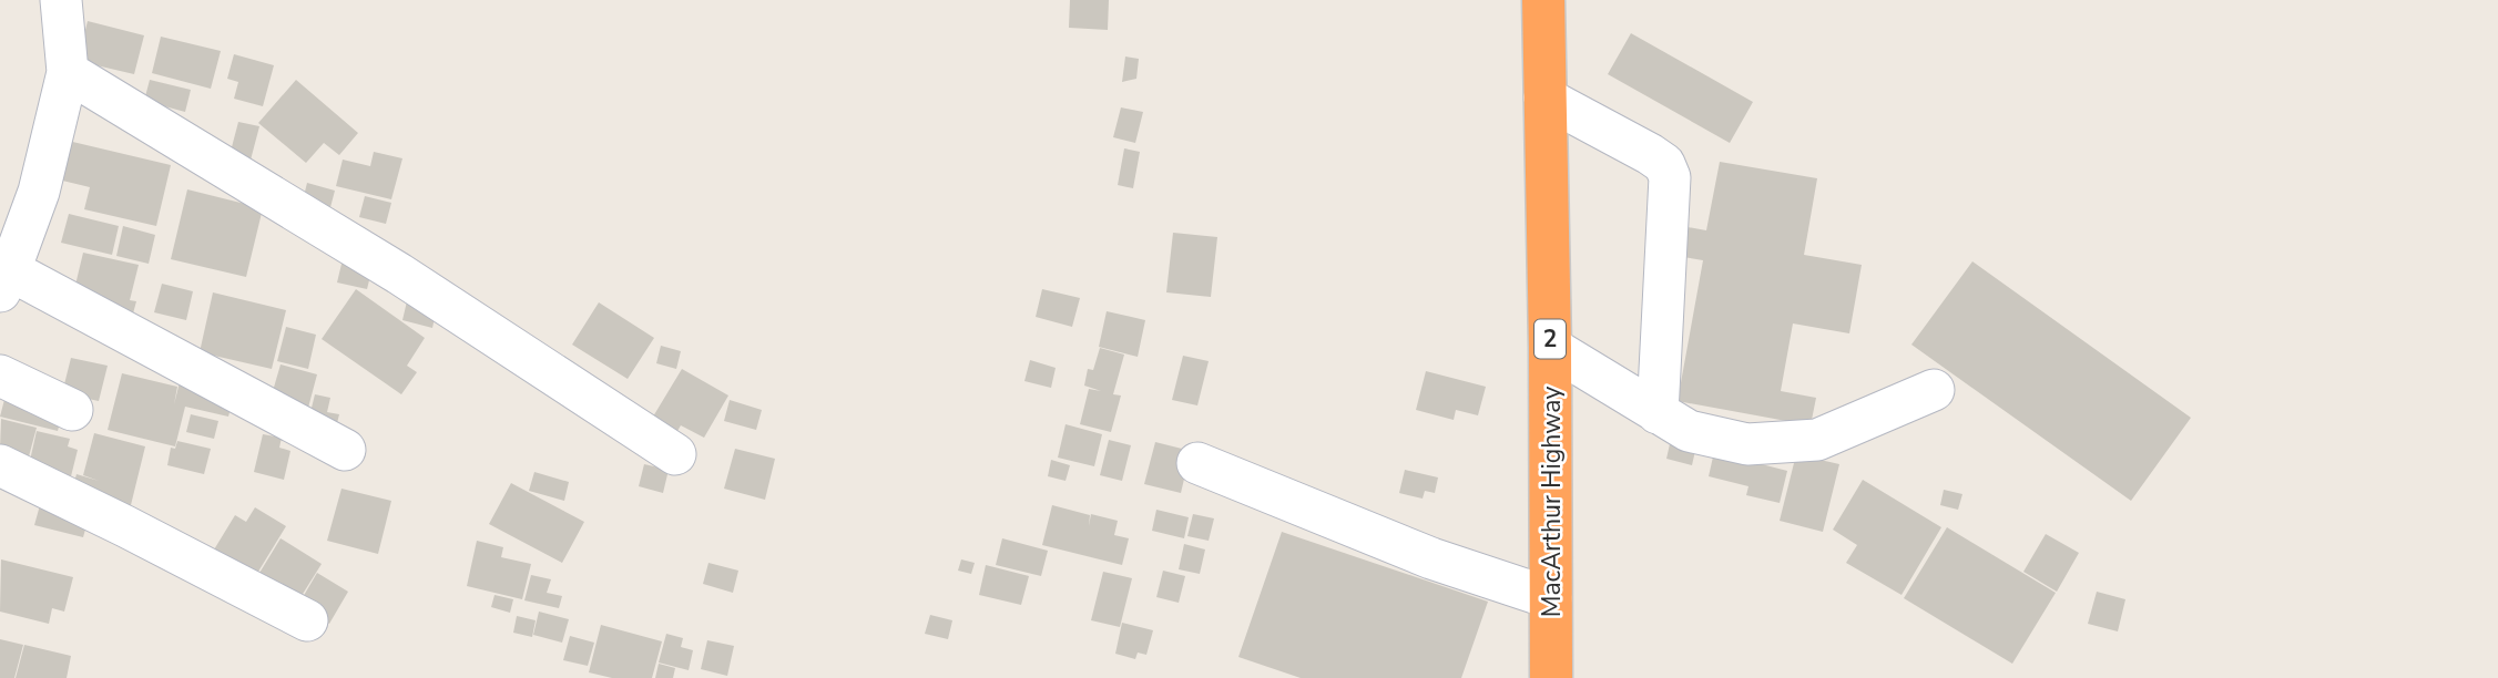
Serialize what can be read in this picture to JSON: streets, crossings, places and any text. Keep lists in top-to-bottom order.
{
  "streets": {
    "highway": ["2", "MacArthur Highway"]
  }
}
